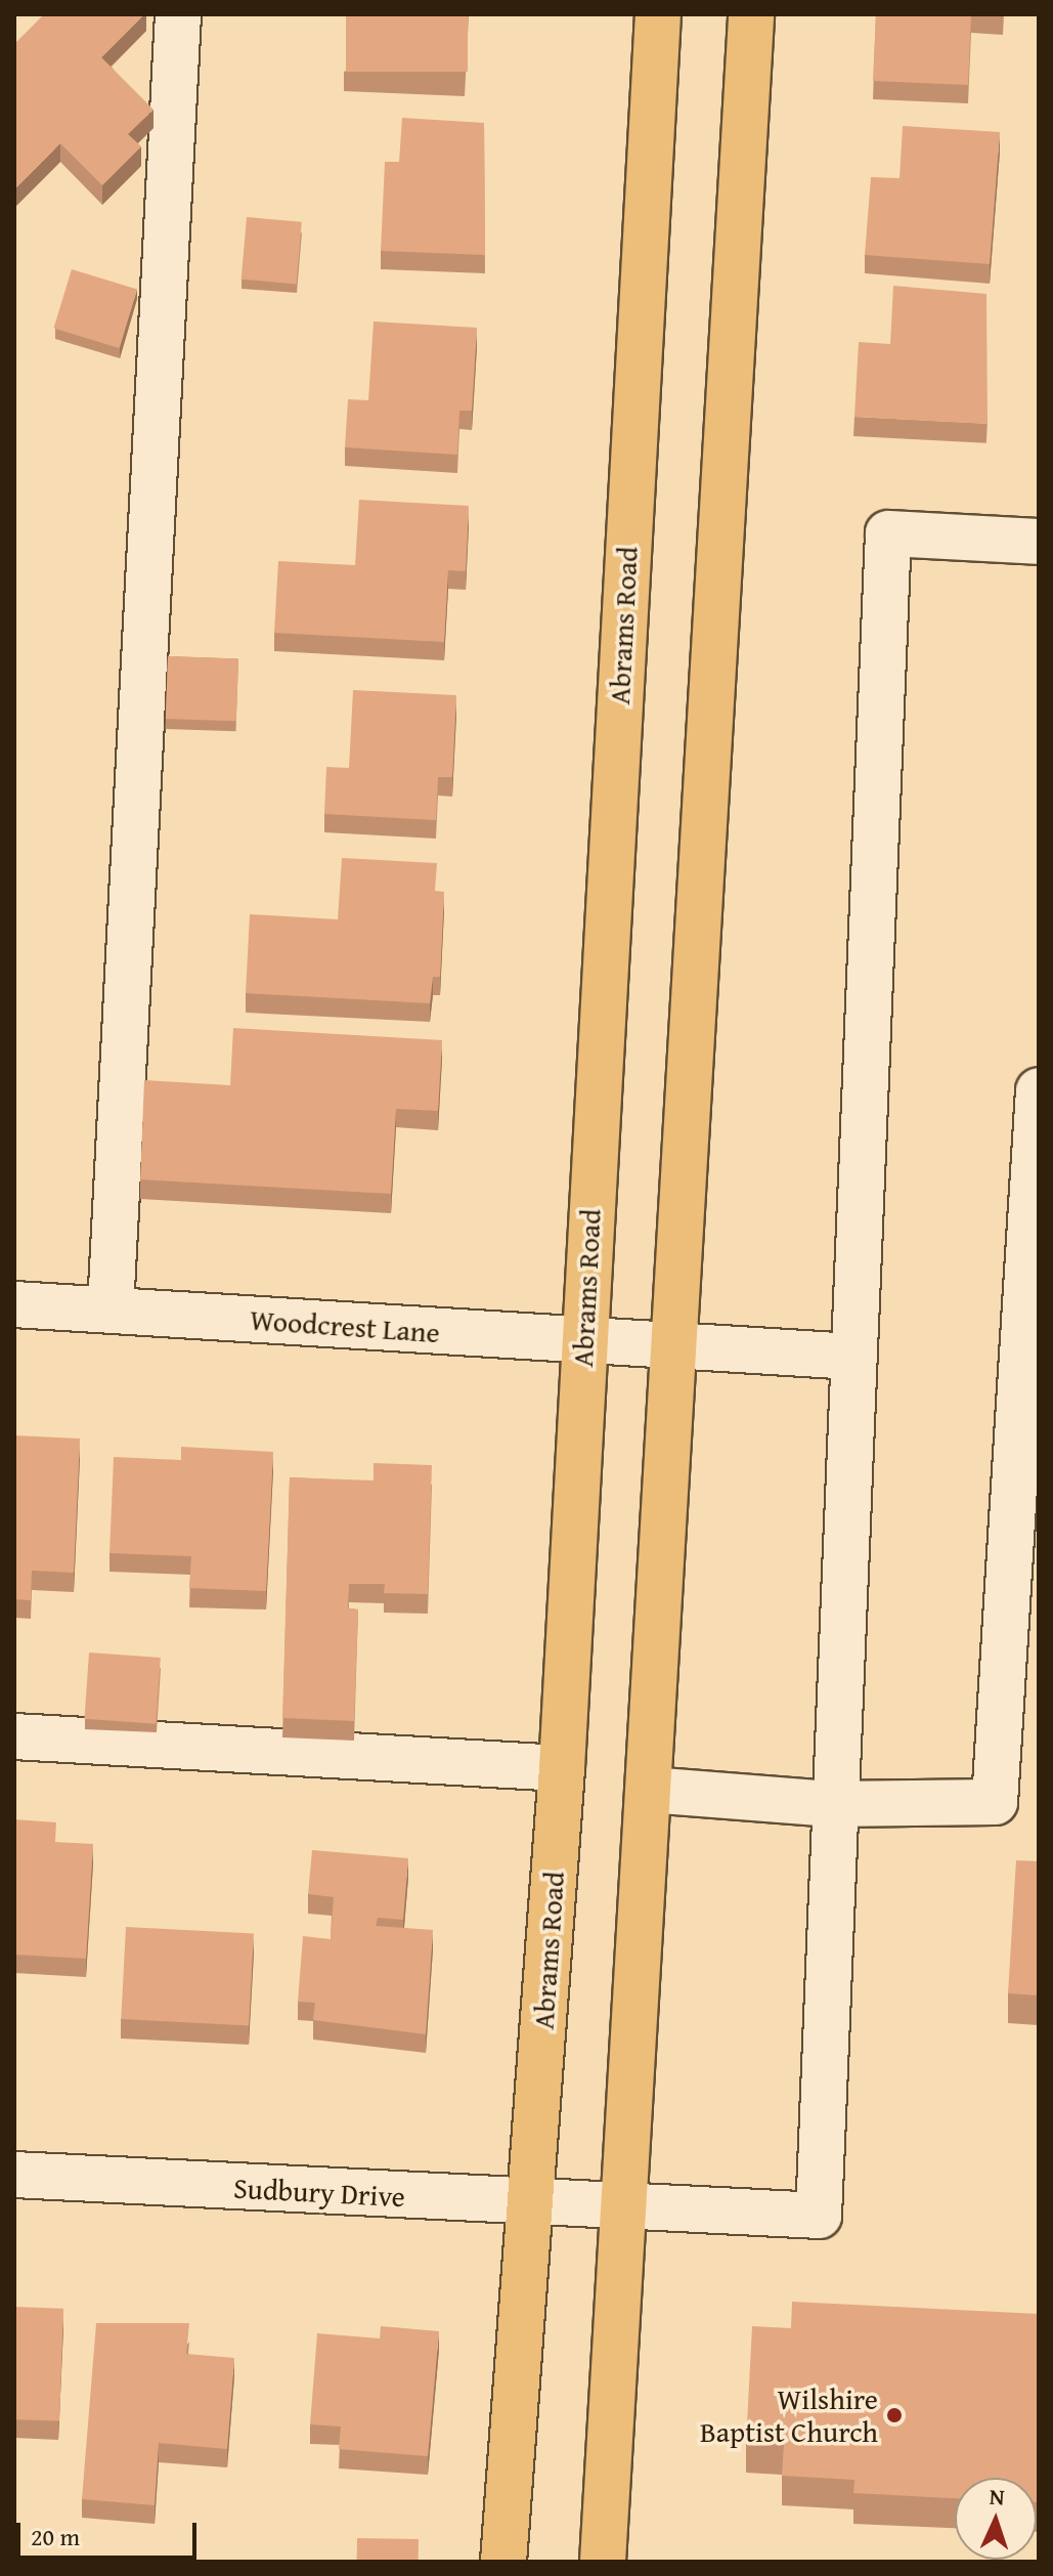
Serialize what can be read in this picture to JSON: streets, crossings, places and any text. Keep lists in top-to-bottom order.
{
  "streets": {
    "main road": ["Abrams Road"],
    "street": ["Woodcrest Lane", "Sudbury Drive"]
  },
  "crossings": [
    ["Abrams Road", "Woodcrest Lane"],
    ["Abrams Road", "Sudbury Drive"]
  ],
  "places": ["Wilshire Baptist Church"],
  "scale_bar": "20 m",
  "north": "top"
}
